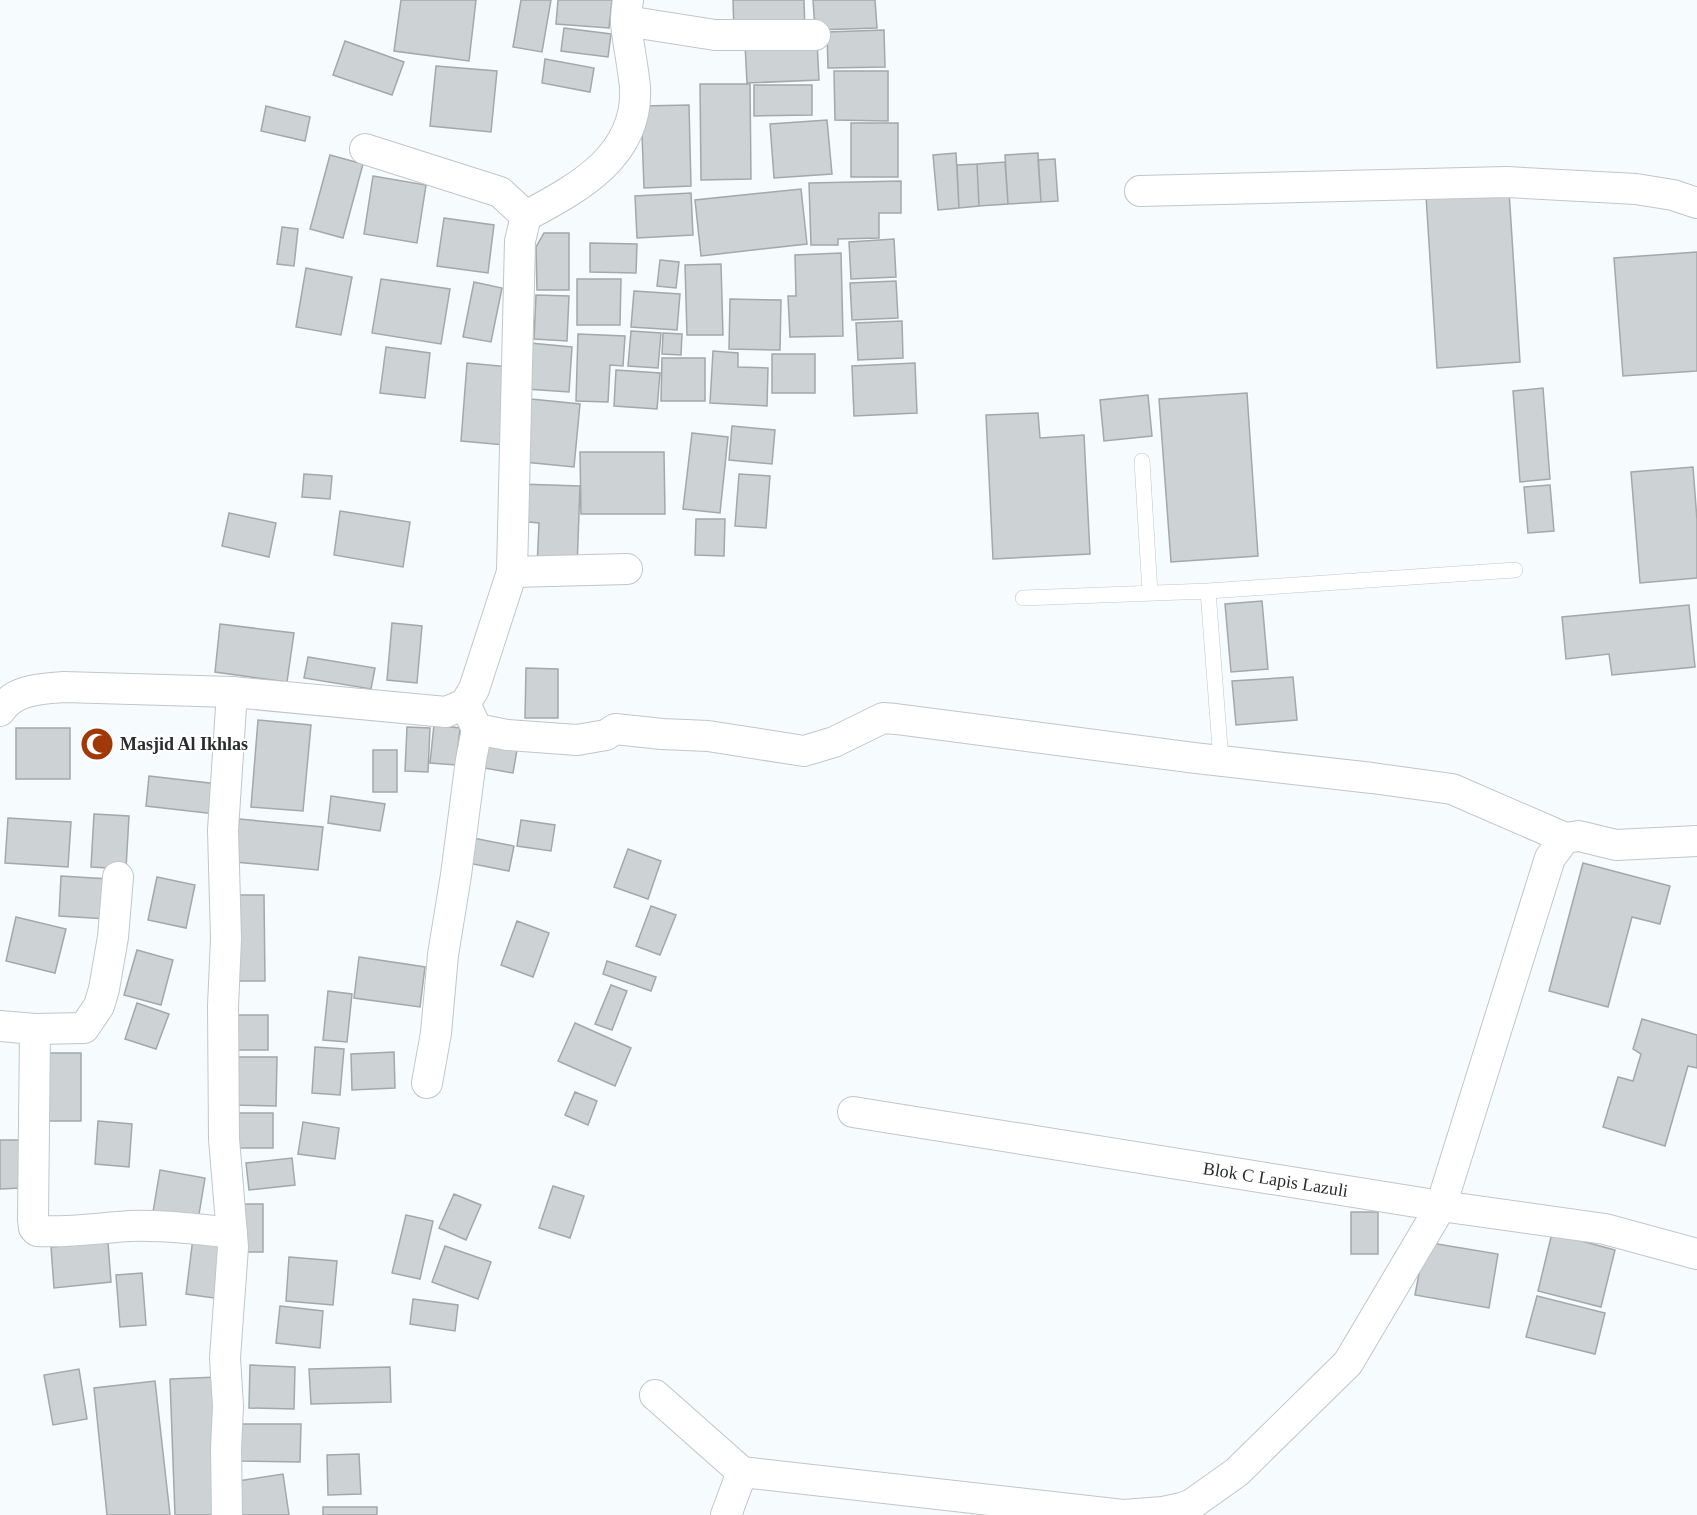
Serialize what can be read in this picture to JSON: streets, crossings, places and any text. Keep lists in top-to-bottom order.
{
  "streets": {
    "street": ["Blok C Lapis Lazuli"]
  },
  "places": {
    "mosque": ["Masjid Al Ikhlas"]
  }
}
